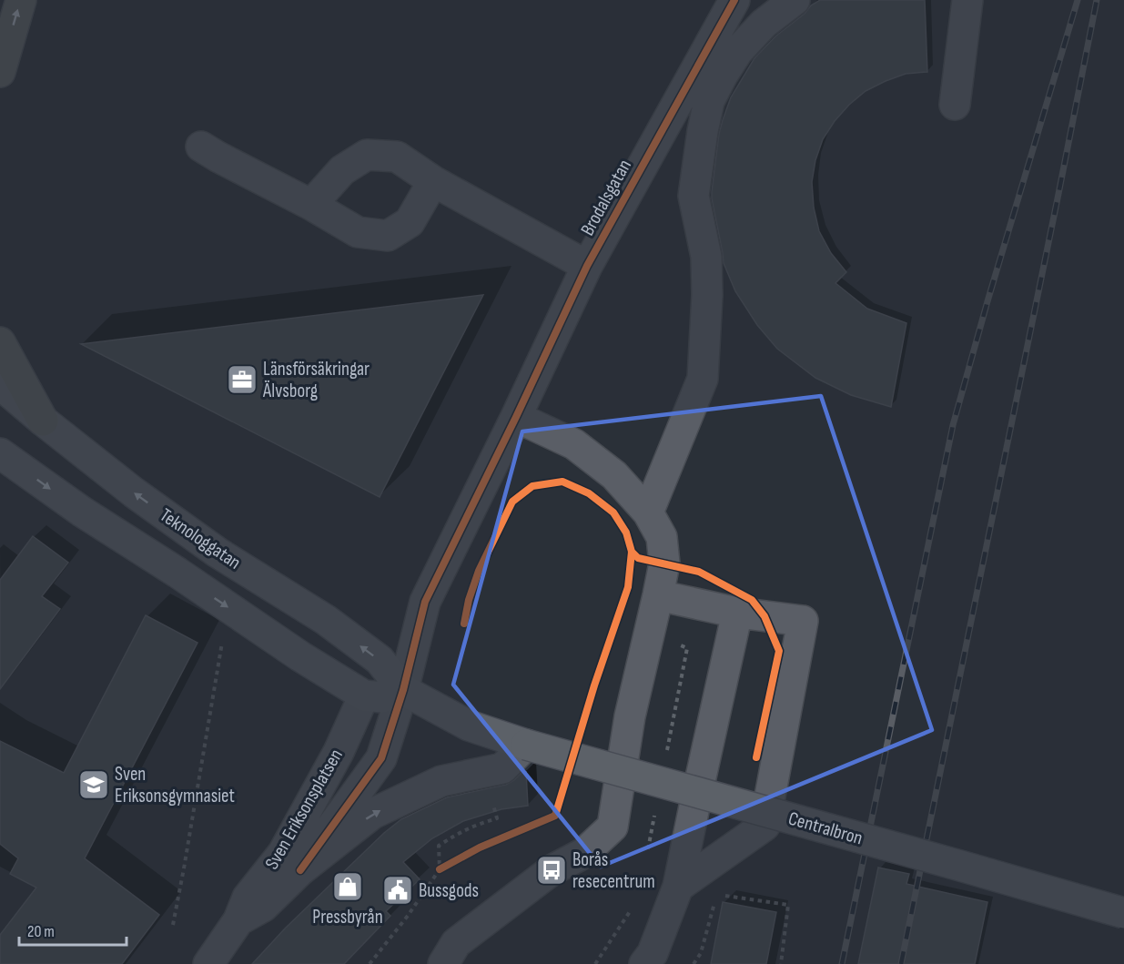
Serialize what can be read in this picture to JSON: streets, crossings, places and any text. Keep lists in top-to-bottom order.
{
  "streets": {
    "main road": ["Teknologgatan", "Centralbron"],
    "street": ["Brodalsgatan", "Sven Eriksonsplatsen"]
  },
  "crossings": [
    ["Brodalsgatan", "Teknologgatan"],
    ["Brodalsgatan", "Sven Eriksonsplatsen"],
    ["Teknologgatan", "Sven Eriksonsplatsen"],
    ["Teknologgatan", "Centralbron"],
    ["Sven Eriksonsplatsen", "Centralbron"]
  ],
  "places": {
    "office": ["Länsförsäkringar Älvsborg"],
    "school or university": ["Sven Eriksonsgymnasiet"],
    "bus stop": ["Borås resecentrum"],
    "shop": ["Pressbyrån"],
    "public building": ["Bussgods"]
  },
  "scale_bar": "20 m"
}
